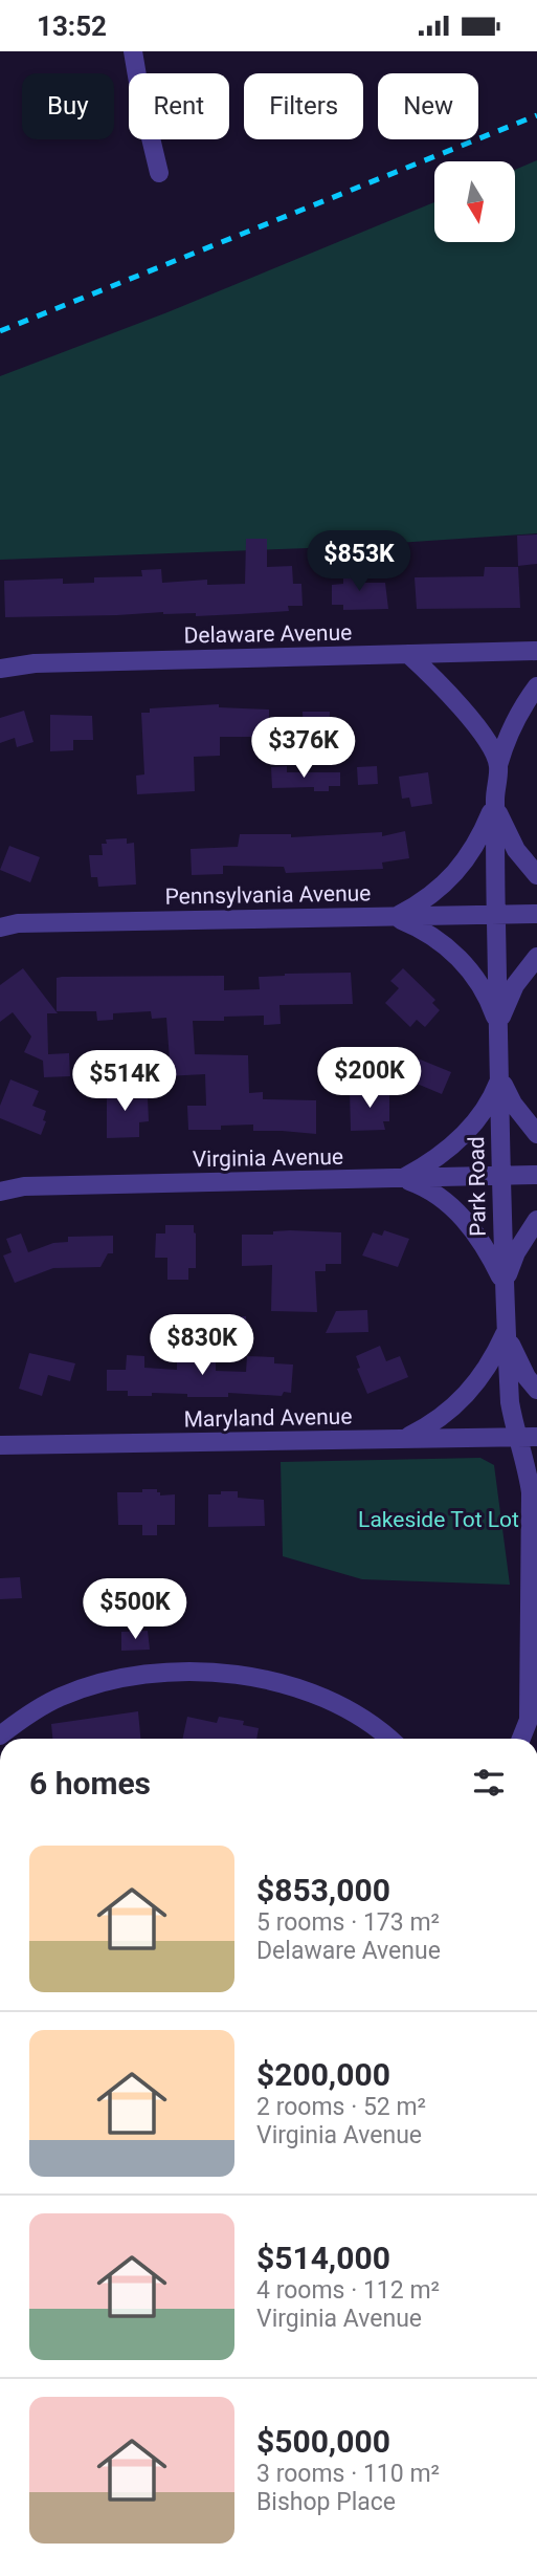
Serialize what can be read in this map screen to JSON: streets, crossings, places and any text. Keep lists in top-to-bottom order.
{
  "streets": {
    "street": [
      "Delaware Avenue",
      "Pennsylvania Avenue",
      "Virginia Avenue",
      "Park Road",
      "Maryland Avenue"
    ]
  },
  "crossings": [
    ["Pennsylvania Avenue", "Park Road"],
    ["Virginia Avenue", "Park Road"],
    ["Park Road", "Maryland Avenue"]
  ],
  "parks": ["Lakeside Tot Lot"],
  "north": "bottom",
  "page": {
    "status": "13:52",
    "chip": [
      "Buy",
      "Rent",
      "Filters",
      "New"
    ],
    "price": [
      "$853K",
      "$376K",
      "$200K",
      "$514K",
      "$830K",
      "$500K"
    ],
    "heading": "6 homes",
    "list": [
      {
        "name": "$853,000",
        "note": "5 rooms · 173 m² · Delaware Avenue"
      },
      {
        "name": "$200,000",
        "note": "2 rooms · 52 m² · Virginia Avenue"
      },
      {
        "name": "$514,000",
        "note": "4 rooms · 112 m² · Virginia Avenue"
      },
      {
        "name": "$500,000",
        "note": "3 rooms · 110 m² · Bishop Place"
      }
    ]
  }
}
